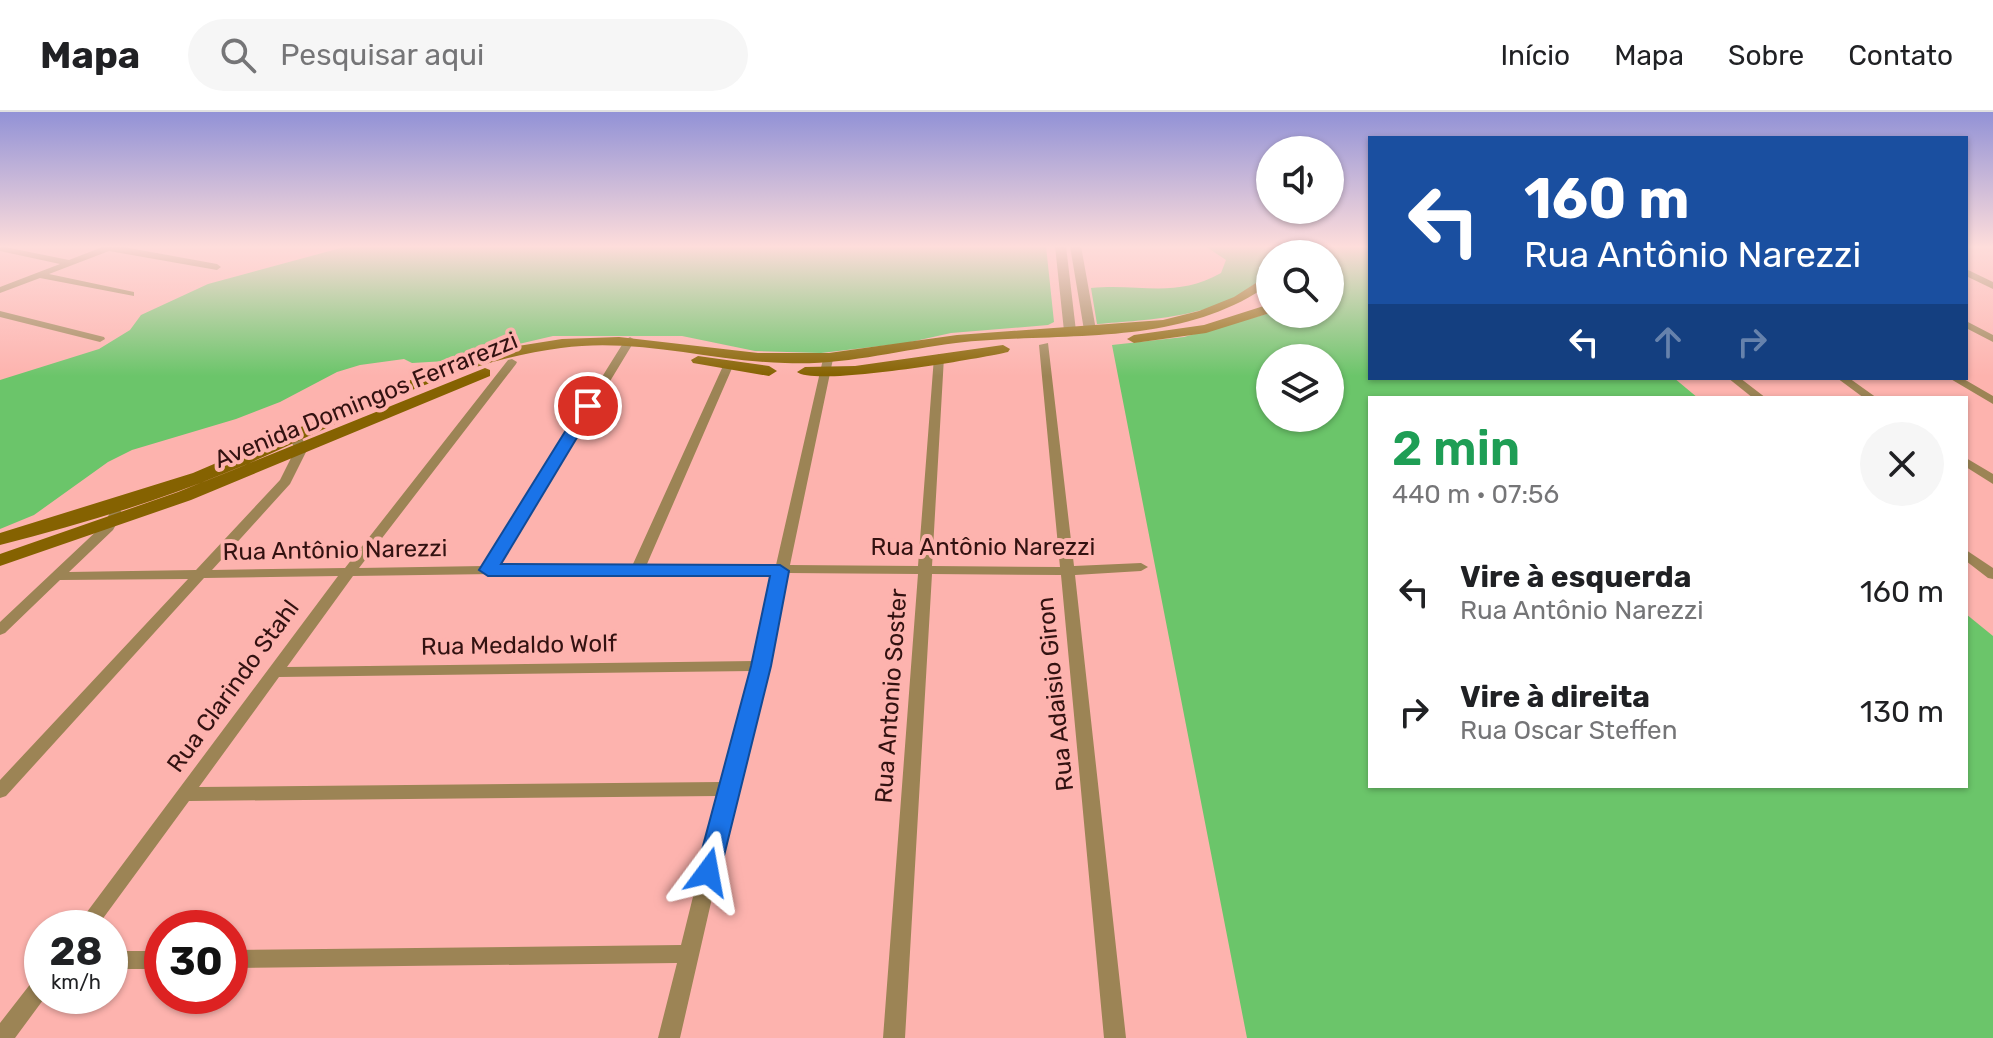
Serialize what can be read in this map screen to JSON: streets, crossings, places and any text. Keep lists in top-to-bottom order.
{
  "streets": {
    "main road": ["Avenida Domingos Ferrarezzi"],
    "street": [
      "Rua Antônio Narezzi",
      "Rua Medaldo Wolf",
      "Rua Clarindo Stahl",
      "Rua Adaisio Giron",
      "Rua Antonio Soster"
    ]
  },
  "crossings": [
    ["Avenida Domingos Ferrarezzi", "Rua Clarindo Stahl"],
    ["Avenida Domingos Ferrarezzi", "Rua Adaisio Giron"],
    ["Avenida Domingos Ferrarezzi", "Rua Antonio Soster"],
    ["Rua Antônio Narezzi", "Rua Clarindo Stahl"],
    ["Rua Antônio Narezzi", "Rua Adaisio Giron"],
    ["Rua Antônio Narezzi", "Rua Antonio Soster"],
    ["Rua Medaldo Wolf", "Rua Clarindo Stahl"]
  ],
  "page": {
    "header": "Mapa",
    "search": "Pesquisar aqui",
    "nav": [
      "Início",
      "Mapa",
      "Sobre",
      "Contato"
    ],
    "turn": ["160 m", "Rua Antônio Narezzi"],
    "heading": ["2 min", "440 m · 07:56"],
    "list": [
      {
        "name": "Vire à esquerda",
        "note": "Rua Antônio Narezzi",
        "value": "160 m"
      },
      {
        "name": "Vire à direita",
        "note": "Rua Oscar Steffen",
        "value": "130 m"
      }
    ],
    "speed": "28 km/h",
    "limit": "30"
  }
}
